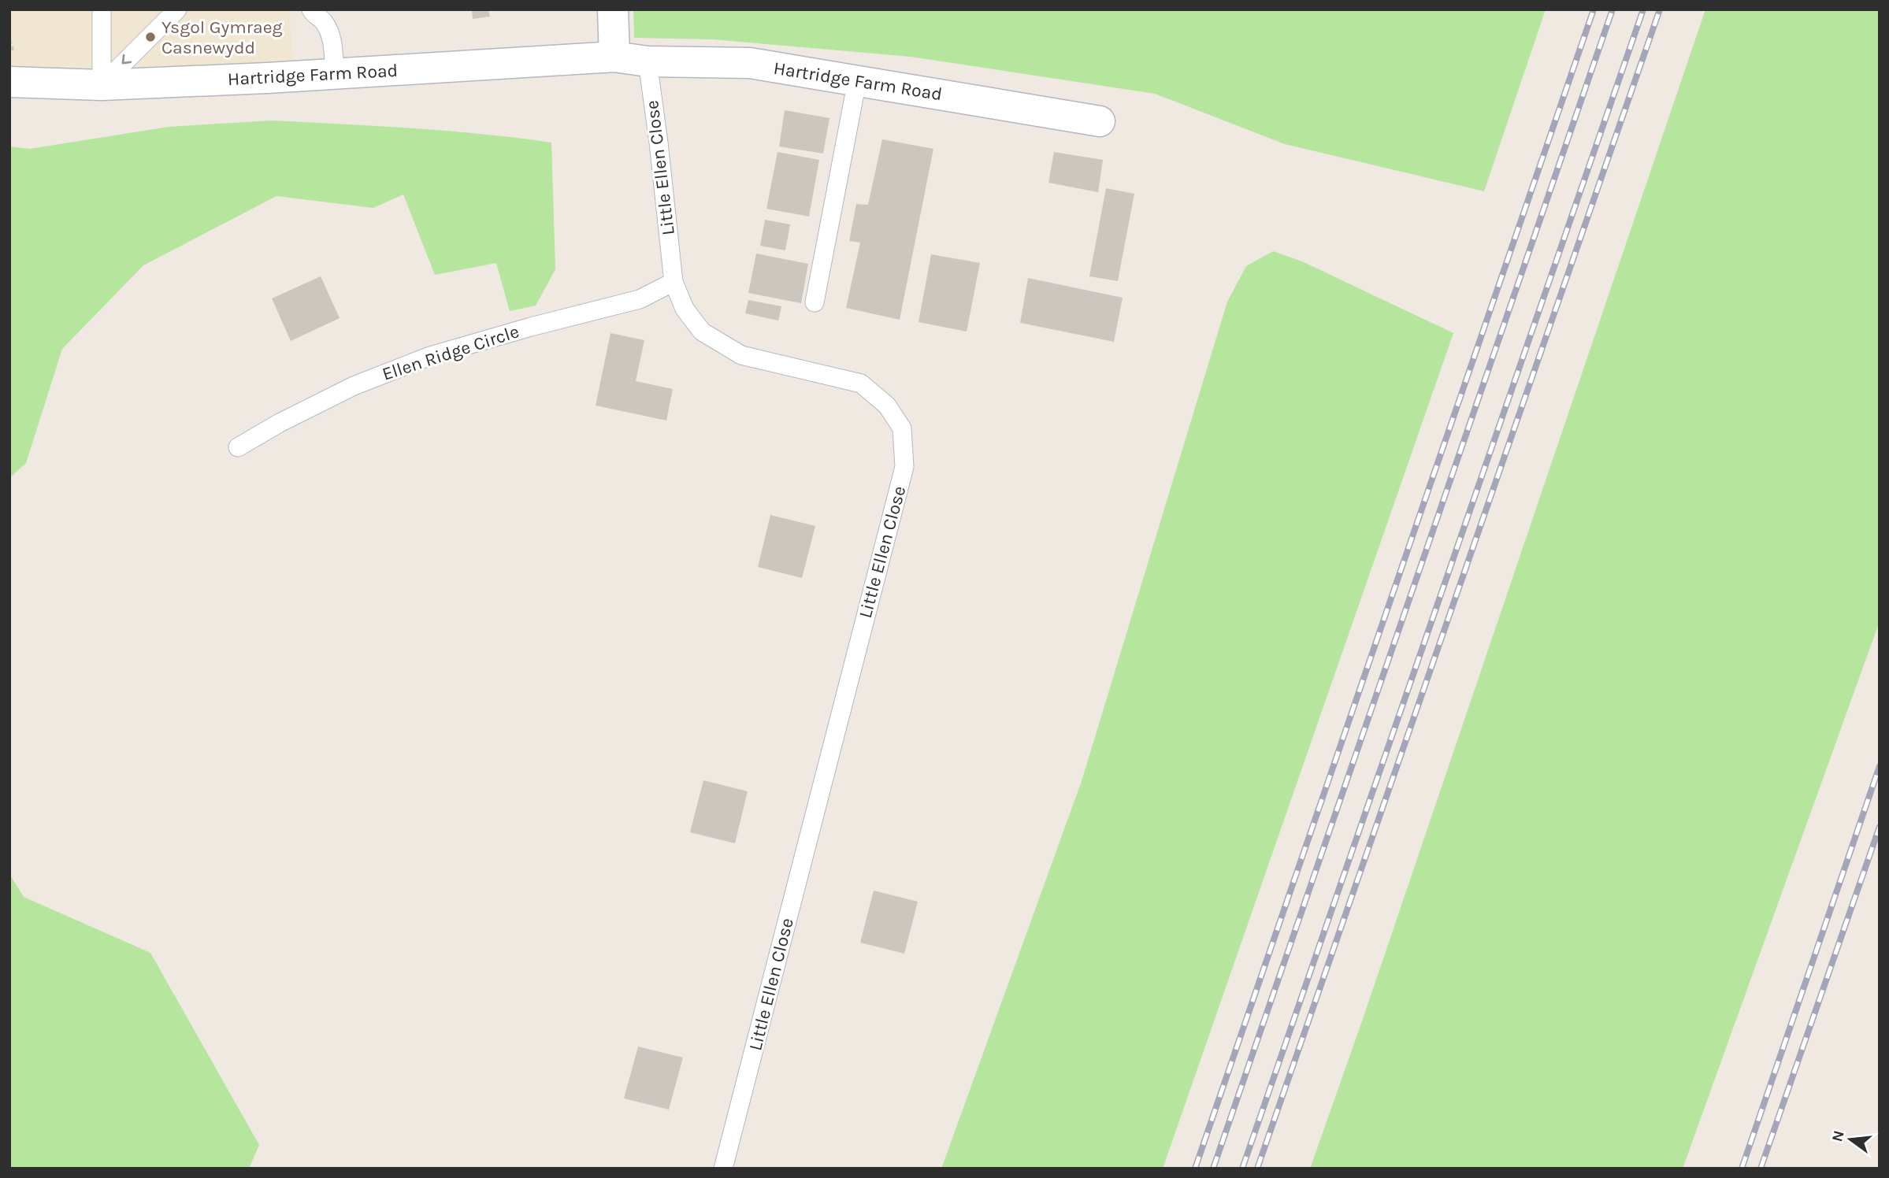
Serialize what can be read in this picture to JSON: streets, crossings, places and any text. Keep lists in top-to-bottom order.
{
  "streets": {
    "street": ["Hartridge Farm Road"],
    "lane": ["Little Ellen Close", "Ellen Ridge Circle"]
  },
  "crossings": [
    ["Hartridge Farm Road", "Little Ellen Close"],
    ["Little Ellen Close", "Ellen Ridge Circle"]
  ],
  "places": ["Ysgol Gymraeg Casnewydd"],
  "north": "left"
}
